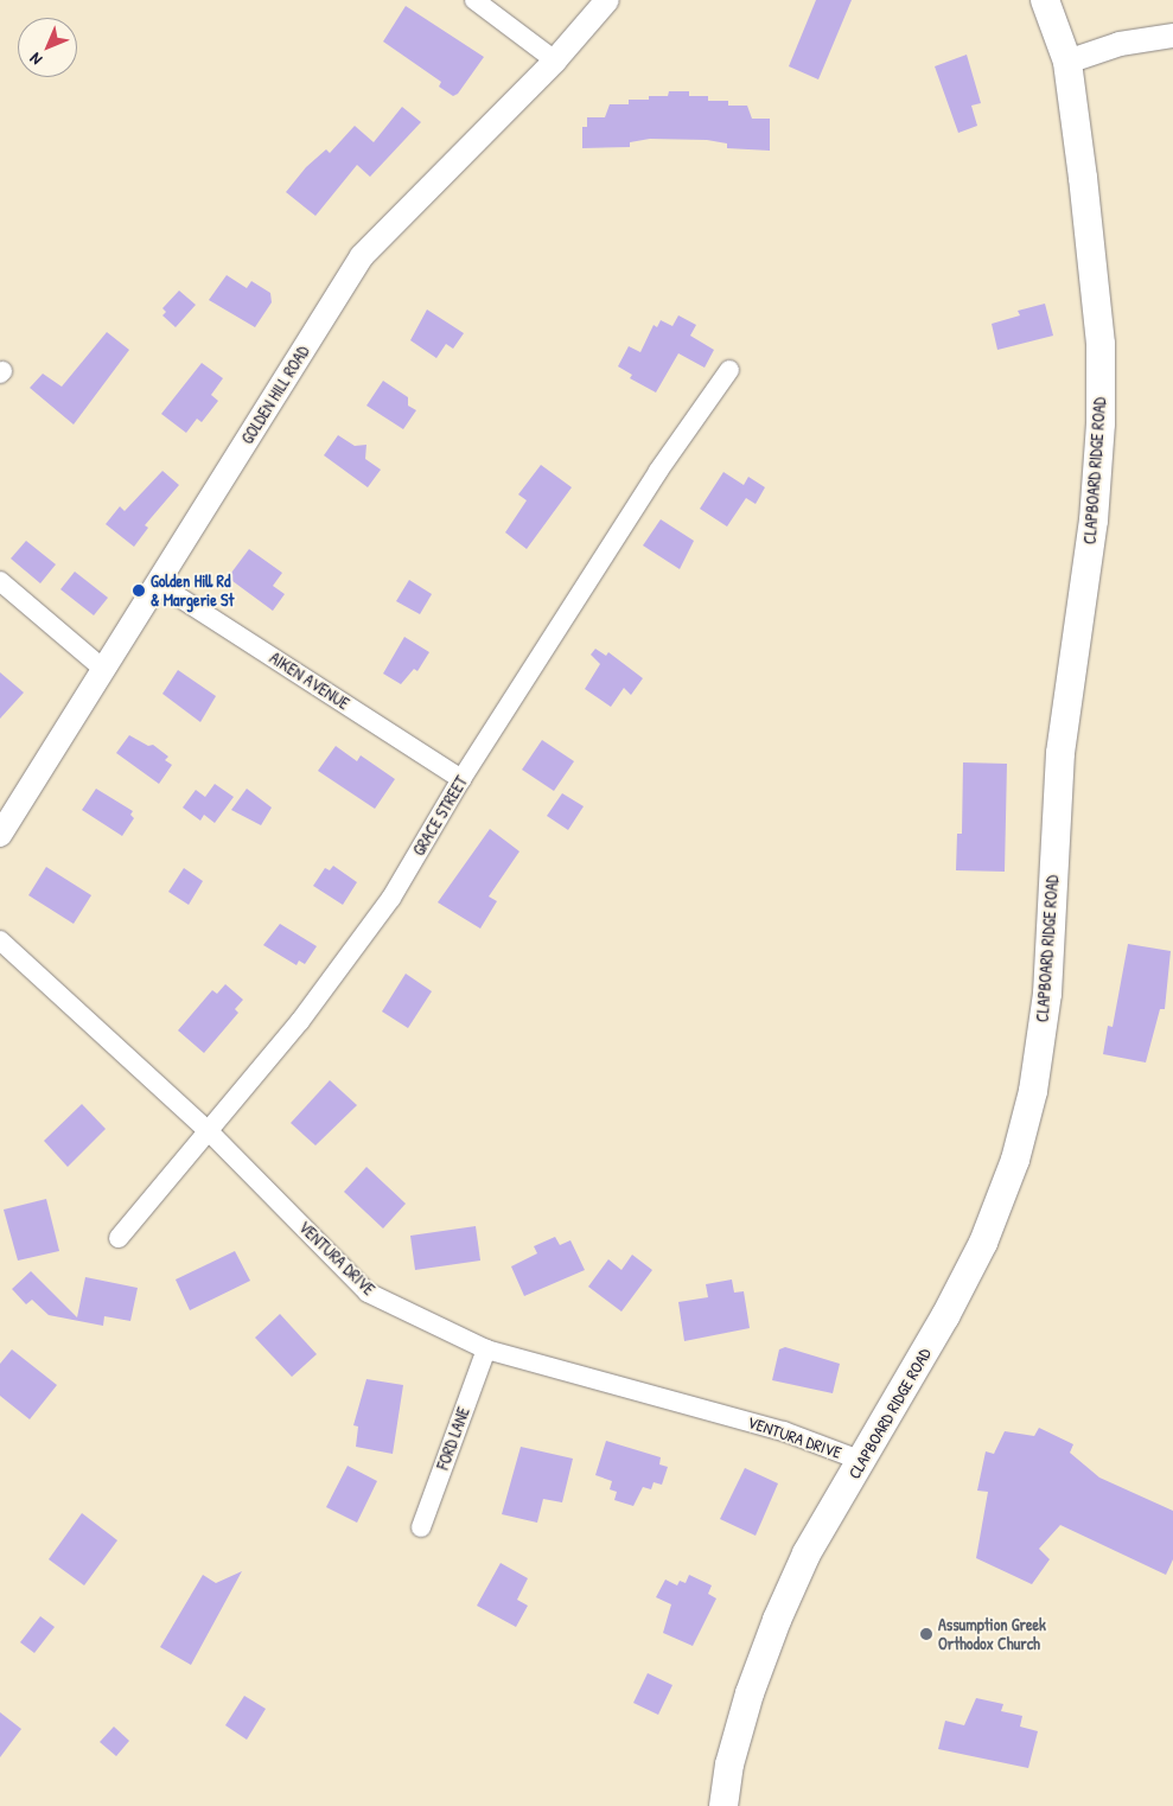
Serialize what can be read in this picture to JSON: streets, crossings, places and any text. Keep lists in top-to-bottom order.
{
  "streets": {
    "main road": ["CLAPBOARD RIDGE ROAD"],
    "street": [
      "GOLDEN HILL ROAD",
      "AIKEN AVENUE",
      "GRACE STREET",
      "VENTURA DRIVE",
      "FORD LANE"
    ]
  },
  "crossings": [
    ["GOLDEN HILL ROAD", "AIKEN AVENUE"],
    ["CLAPBOARD RIDGE ROAD", "VENTURA DRIVE"],
    ["AIKEN AVENUE", "GRACE STREET"],
    ["GRACE STREET", "VENTURA DRIVE"],
    ["VENTURA DRIVE", "FORD LANE"]
  ],
  "places": ["Golden Hill Rd & Margerie St", "Assumption Greek Orthodox Church"],
  "north": "bottom left"
}
